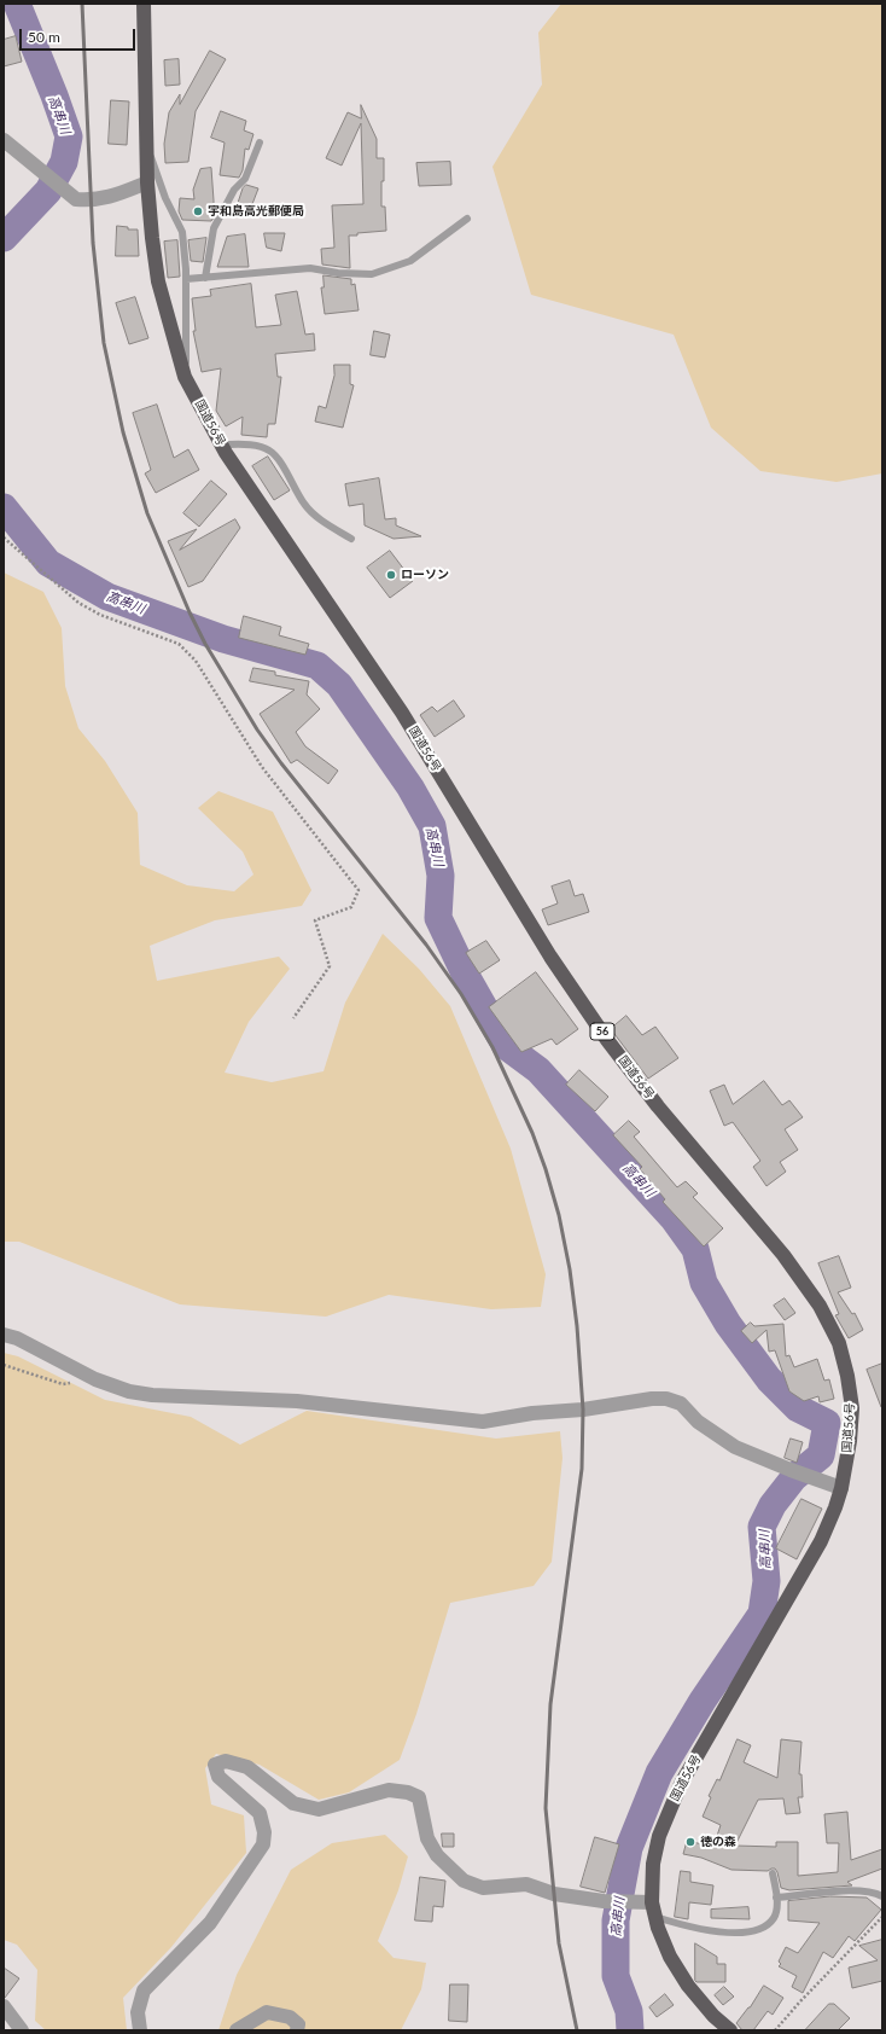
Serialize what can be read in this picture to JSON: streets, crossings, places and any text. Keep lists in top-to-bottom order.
{
  "streets": {
    "highway": ["国道56号", "56"]
  },
  "water": ["高串川"],
  "places": ["宇和島高光郵便局", "ローソン", "徳の森"],
  "scale_bar": "50 m"
}
